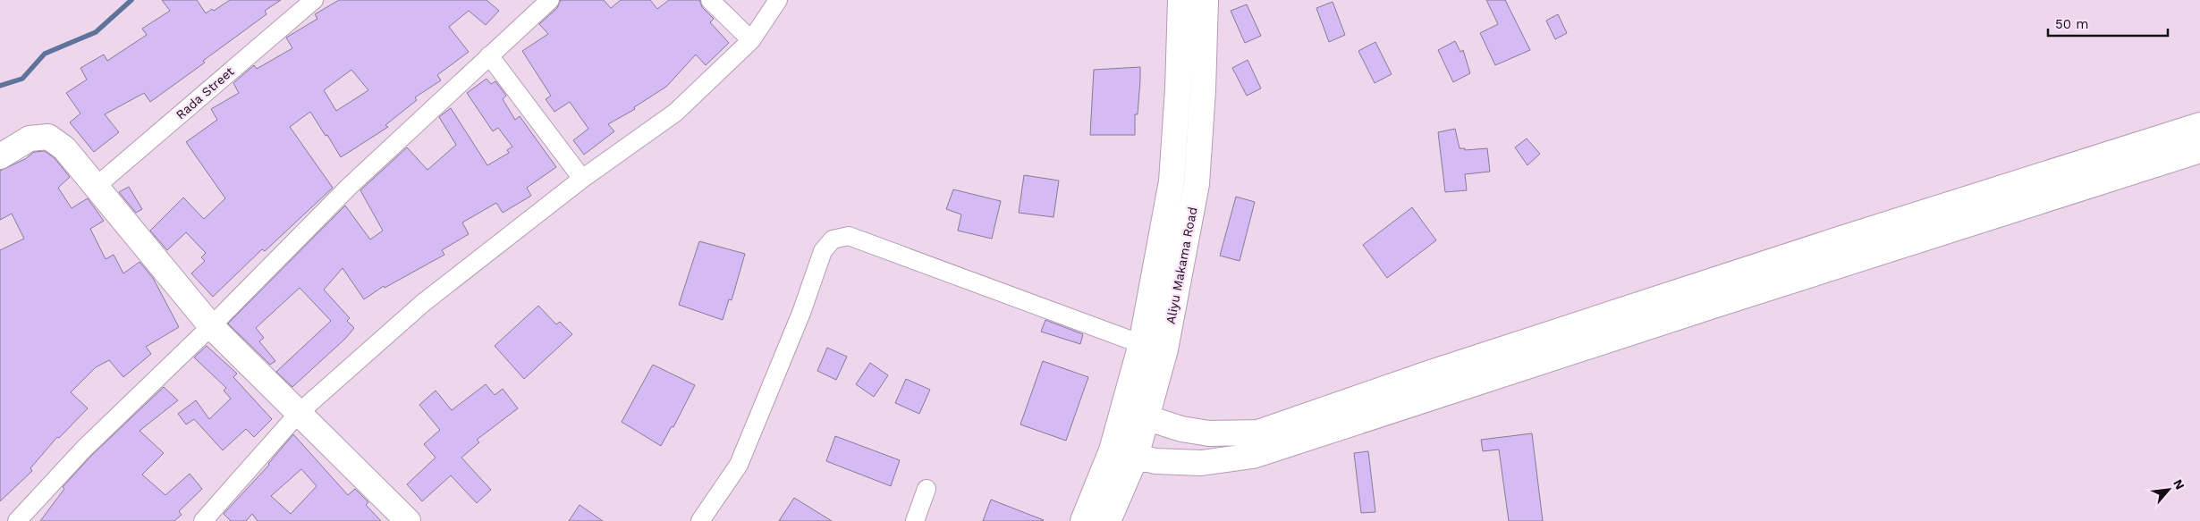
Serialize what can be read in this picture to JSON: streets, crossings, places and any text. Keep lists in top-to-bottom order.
{
  "streets": {
    "street": ["Rada Street", "Aliyu Makama Road"]
  },
  "scale_bar": "50 m",
  "north": "top right"
}
